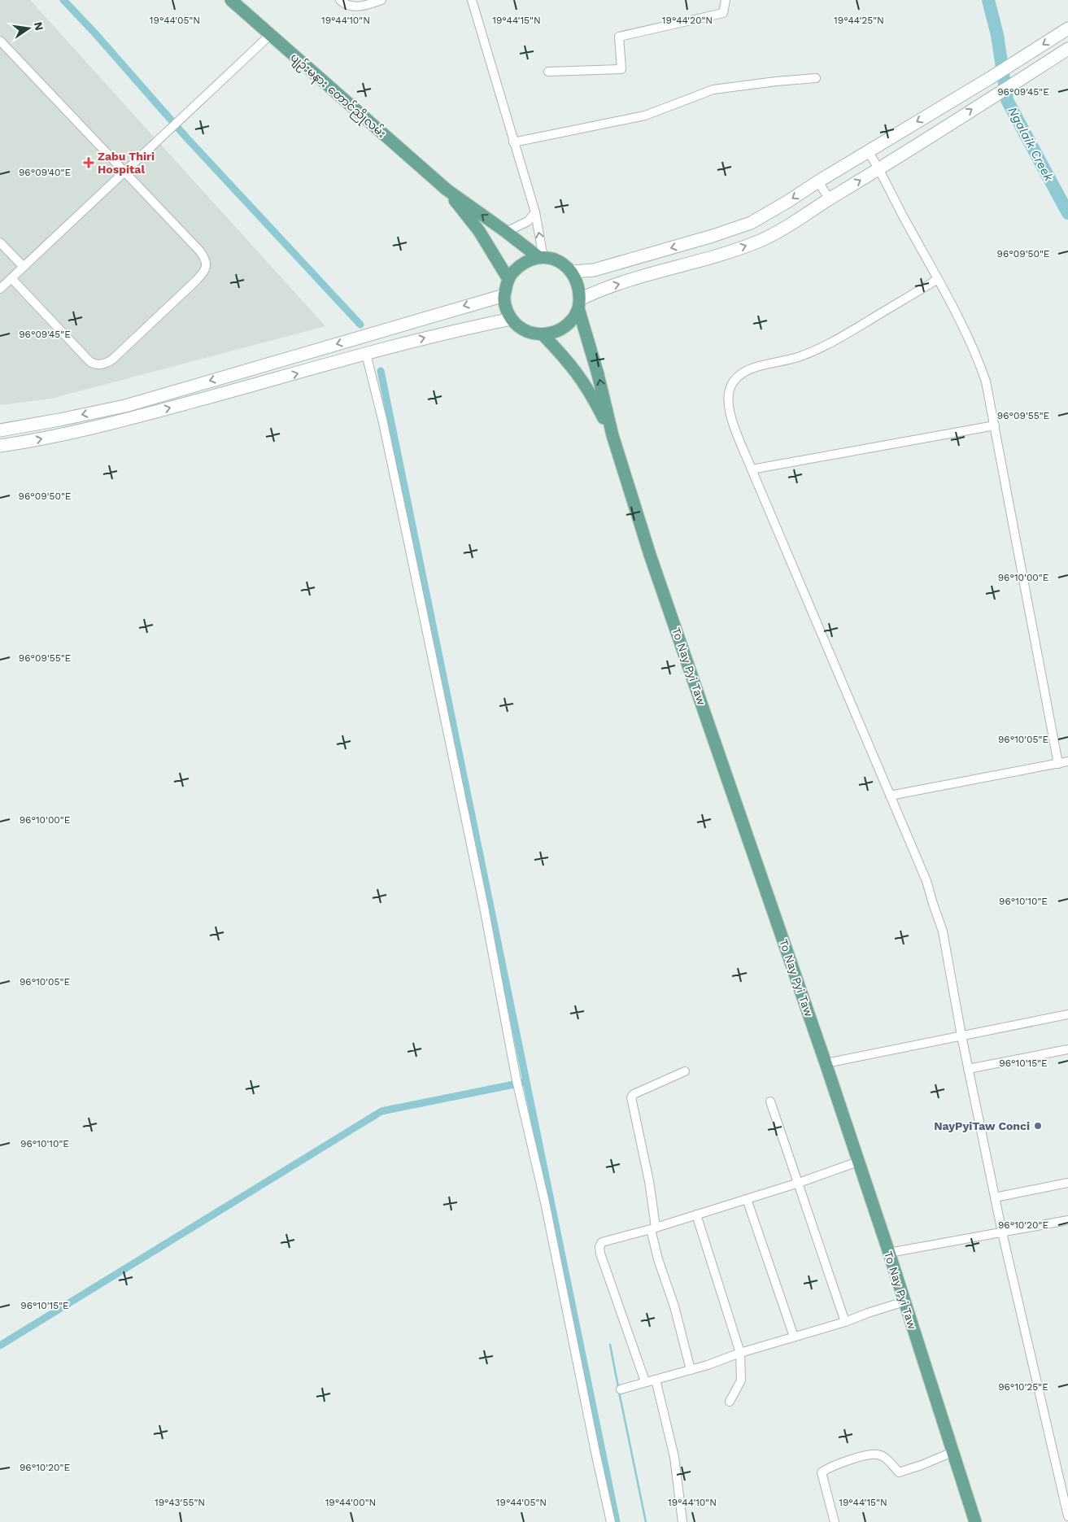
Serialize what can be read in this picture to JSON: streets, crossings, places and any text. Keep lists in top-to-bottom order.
{
  "streets": {
    "main road": ["ပျဉ်းမနား တောင်ညိုလမ်း", "To Nay Pyi Taw"]
  },
  "water": ["Ngalaik Creek"],
  "places": {
    "health": ["Zabu Thiri Hospital"],
    "other": ["NayPyiTaw Conci"]
  },
  "north": "right",
  "coordinates": [
    "19°44'05\"N",
    "19°44'10\"N",
    "19°44'15\"N",
    "19°44'20\"N",
    "19°44'25\"N",
    "96°09'45\"E",
    "96°09'40\"E",
    "96°09'50\"E",
    "96°09'55\"E",
    "96°10'00\"E",
    "96°10'05\"E",
    "96°10'10\"E",
    "96°10'15\"E",
    "96°10'20\"E",
    "96°10'25\"E",
    "19°43'55\"N",
    "19°44'00\"N"
  ]
}
